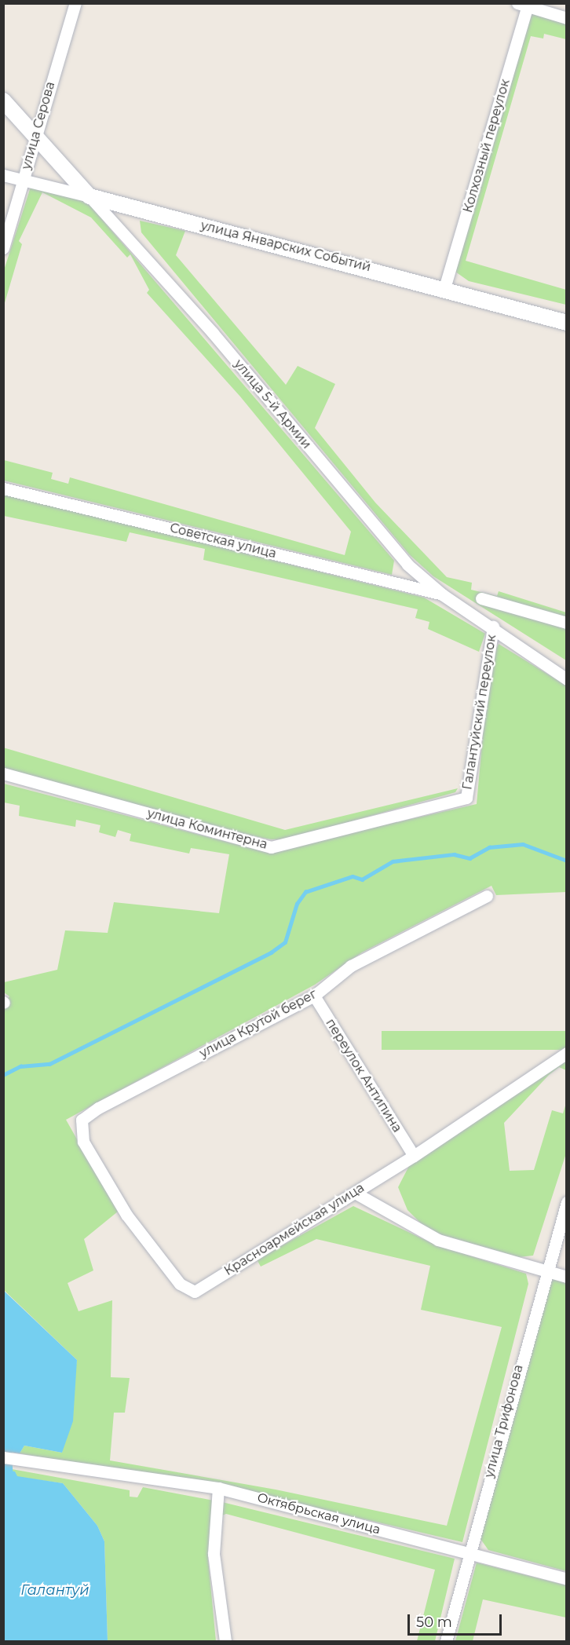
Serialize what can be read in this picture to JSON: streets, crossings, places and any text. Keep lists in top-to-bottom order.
{
  "streets": {
    "street": [
      "улица Серова",
      "Колхозный переулок",
      "улица Январских Событий",
      "улица 5-й Армии",
      "Советская улица",
      "Галантуйский переулок",
      "улица Коминтерна",
      "улица Крутой берег",
      "переулок Антипина",
      "Красноармейская улица",
      "улица Трифонова",
      "Октябрьская улица"
    ]
  },
  "crossings": [
    ["улица Серова", "улица Январских Событий"],
    ["улица Серова", "улица 5-й Армии"],
    ["Колхозный переулок", "улица Январских Событий"],
    ["улица Январских Событий", "улица 5-й Армии"],
    ["улица 5-й Армии", "Советская улица"],
    ["улица 5-й Армии", "Галантуйский переулок"],
    ["Галантуйский переулок", "улица Коминтерна"],
    ["улица Крутой берег", "переулок Антипина"],
    ["улица Крутой берег", "Красноармейская улица"],
    ["переулок Антипина", "Красноармейская улица"],
    ["улица Трифонова", "Октябрьская улица"]
  ],
  "water": ["Галантуй"],
  "scale_bar": "50 m"
}
